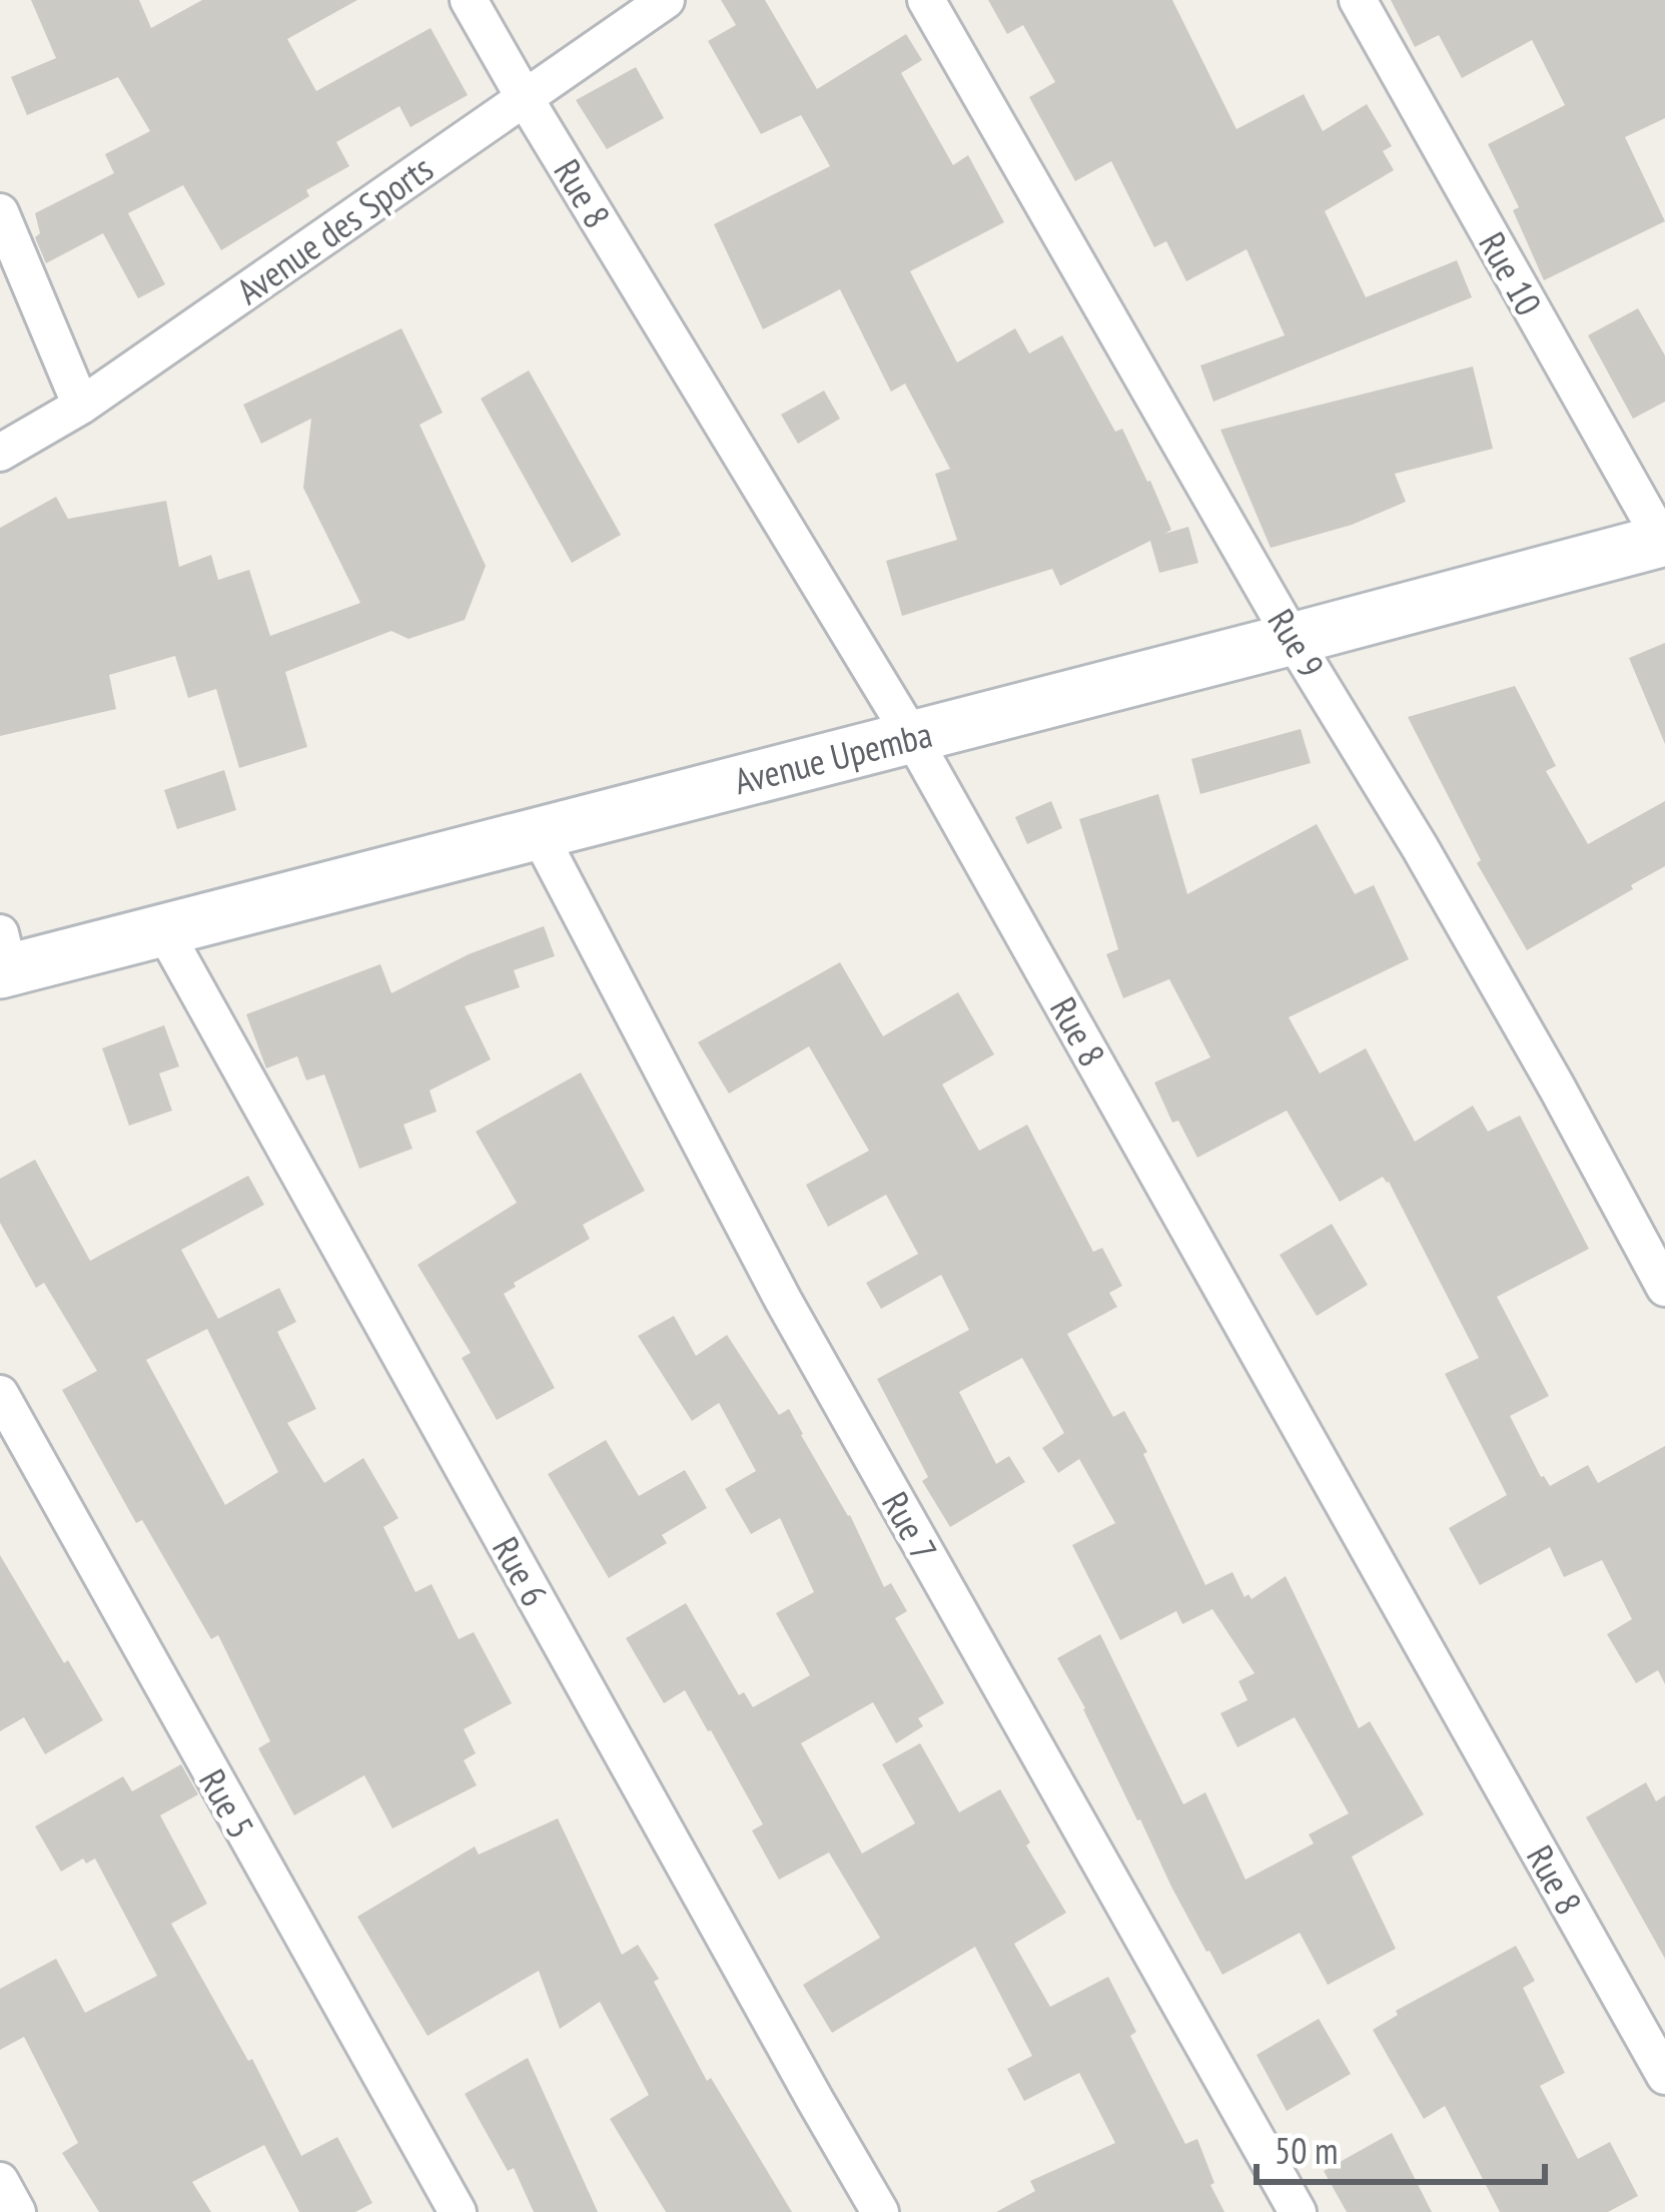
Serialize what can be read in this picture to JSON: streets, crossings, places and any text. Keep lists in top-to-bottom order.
{
  "streets": {
    "street": [
      "Rue 8",
      "Avenue des Sports",
      "Rue 10",
      "Rue 9",
      "Avenue Upemba",
      "Rue 7",
      "Rue 6",
      "Rue 5"
    ]
  },
  "crossings": [
    ["Rue 8", "Avenue des Sports"],
    ["Rue 8", "Avenue Upemba"],
    ["Rue 10", "Avenue Upemba"],
    ["Rue 9", "Avenue Upemba"],
    ["Avenue Upemba", "Rue 7"],
    ["Avenue Upemba", "Rue 6"]
  ],
  "scale_bar": "50 m"
}
